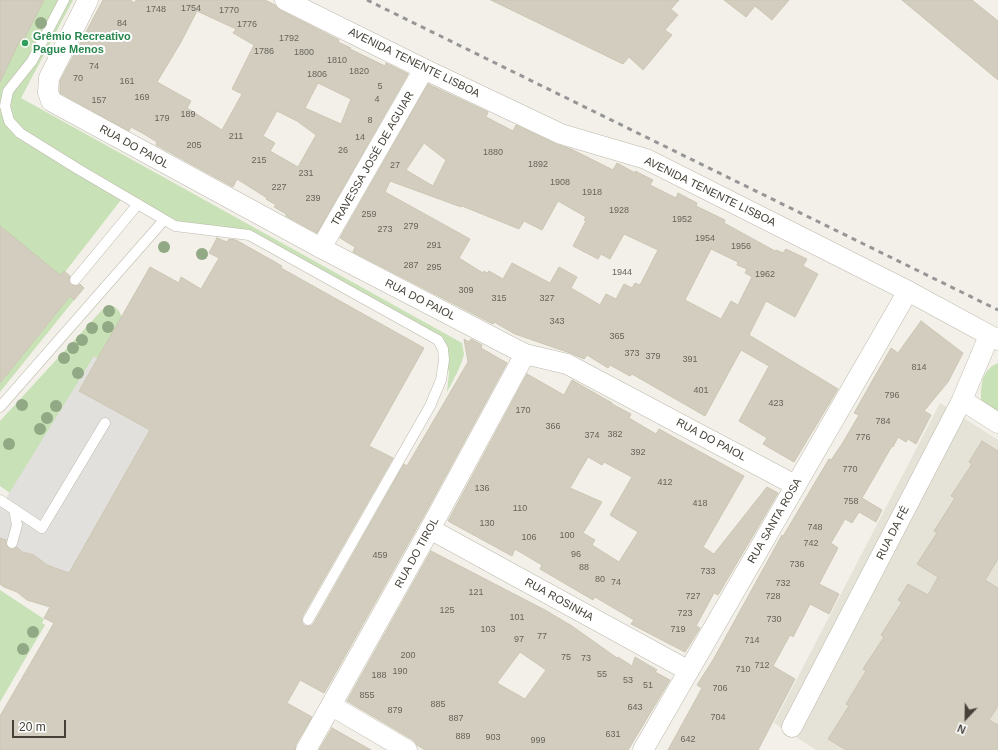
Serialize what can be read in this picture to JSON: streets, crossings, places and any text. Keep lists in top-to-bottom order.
{
  "streets": {
    "street": [
      "AVENIDA TENENTE LISBOA",
      "RUA DO PAIOL",
      "TRAVESSA JOSÉ DE AGUIAR",
      "RUA SANTA ROSA",
      "RUA DA FÉ",
      "RUA DO TIROL",
      "RUA ROSINHA"
    ]
  },
  "crossings": [
    ["AVENIDA TENENTE LISBOA", "TRAVESSA JOSÉ DE AGUIAR"],
    ["AVENIDA TENENTE LISBOA", "RUA SANTA ROSA"],
    ["AVENIDA TENENTE LISBOA", "RUA DA FÉ"],
    ["RUA DO PAIOL", "TRAVESSA JOSÉ DE AGUIAR"],
    ["RUA DO PAIOL", "RUA SANTA ROSA"],
    ["RUA DO PAIOL", "RUA DO TIROL"],
    ["RUA SANTA ROSA", "RUA ROSINHA"],
    ["RUA DO TIROL", "RUA ROSINHA"]
  ],
  "places": ["Grêmio Recreativo Pague Menos"],
  "house_numbers": [
    "1754",
    "1748",
    "1770",
    "84",
    "1776",
    "1792",
    "1786",
    "1800",
    "1810",
    "74",
    "1820",
    "1806",
    "70",
    "161",
    "5",
    "169",
    "4",
    "157",
    "189",
    "179",
    "8",
    "211",
    "14",
    "205",
    "26",
    "1880",
    "215",
    "1892",
    "27",
    "231",
    "1908",
    "227",
    "1918",
    "239",
    "1928",
    "259",
    "1952",
    "279",
    "273",
    "1954",
    "291",
    "1956",
    "287",
    "295",
    "1944",
    "1962",
    "309",
    "315",
    "327",
    "343",
    "365",
    "373",
    "379",
    "391",
    "814",
    "401",
    "796",
    "423",
    "170",
    "784",
    "366",
    "382",
    "374",
    "776",
    "392",
    "770",
    "412",
    "136",
    "758",
    "418",
    "110",
    "130",
    "748",
    "100",
    "106",
    "742",
    "96",
    "459",
    "736",
    "88",
    "733",
    "80",
    "74",
    "732",
    "121",
    "727",
    "728",
    "125",
    "723",
    "101",
    "730",
    "103",
    "719",
    "77",
    "97",
    "714",
    "200",
    "75",
    "73",
    "712",
    "710",
    "190",
    "55",
    "188",
    "53",
    "51",
    "706",
    "855",
    "885",
    "643",
    "879",
    "704",
    "887",
    "631",
    "889",
    "903",
    "642",
    "999"
  ],
  "scale_bar": "20 m",
  "north": "bottom"
}
